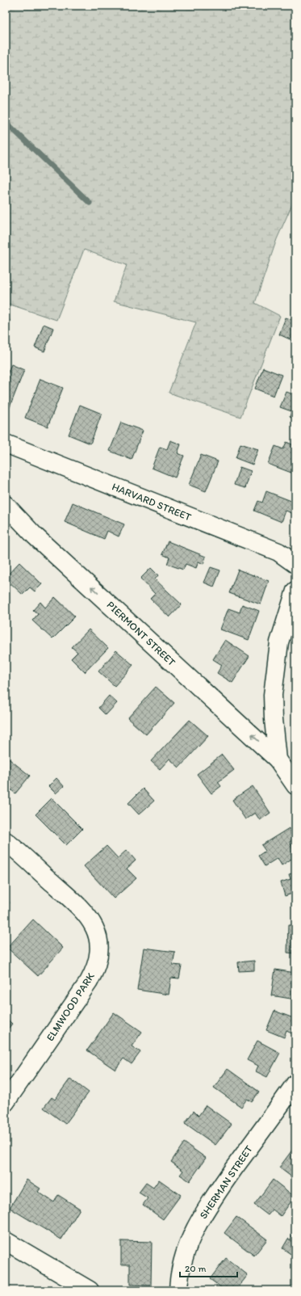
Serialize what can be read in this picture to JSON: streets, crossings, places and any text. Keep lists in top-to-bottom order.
{
  "streets": {
    "street": [
      "HARVARD STREET",
      "PIERMONT STREET",
      "ELMWOOD PARK",
      "SHERMAN STREET"
    ]
  },
  "one_way": ["PIERMONT STREET"],
  "scale_bar": "20 m"
}
